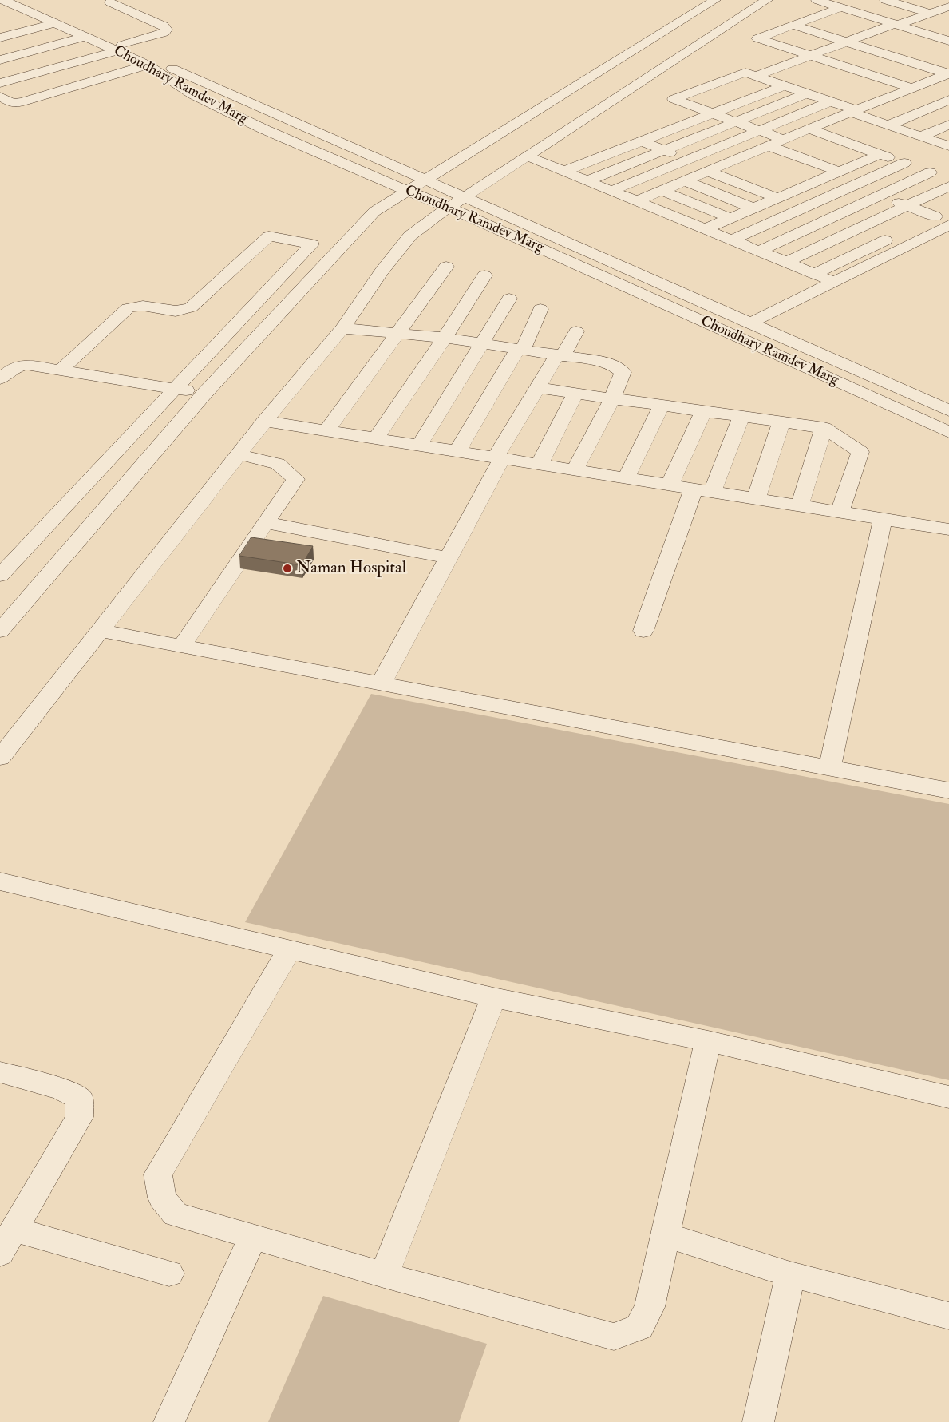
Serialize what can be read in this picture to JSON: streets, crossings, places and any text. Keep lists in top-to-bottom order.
{
  "streets": {
    "street": ["Choudhary Ramdev Marg"]
  },
  "places": ["Naman Hospital"]
}
